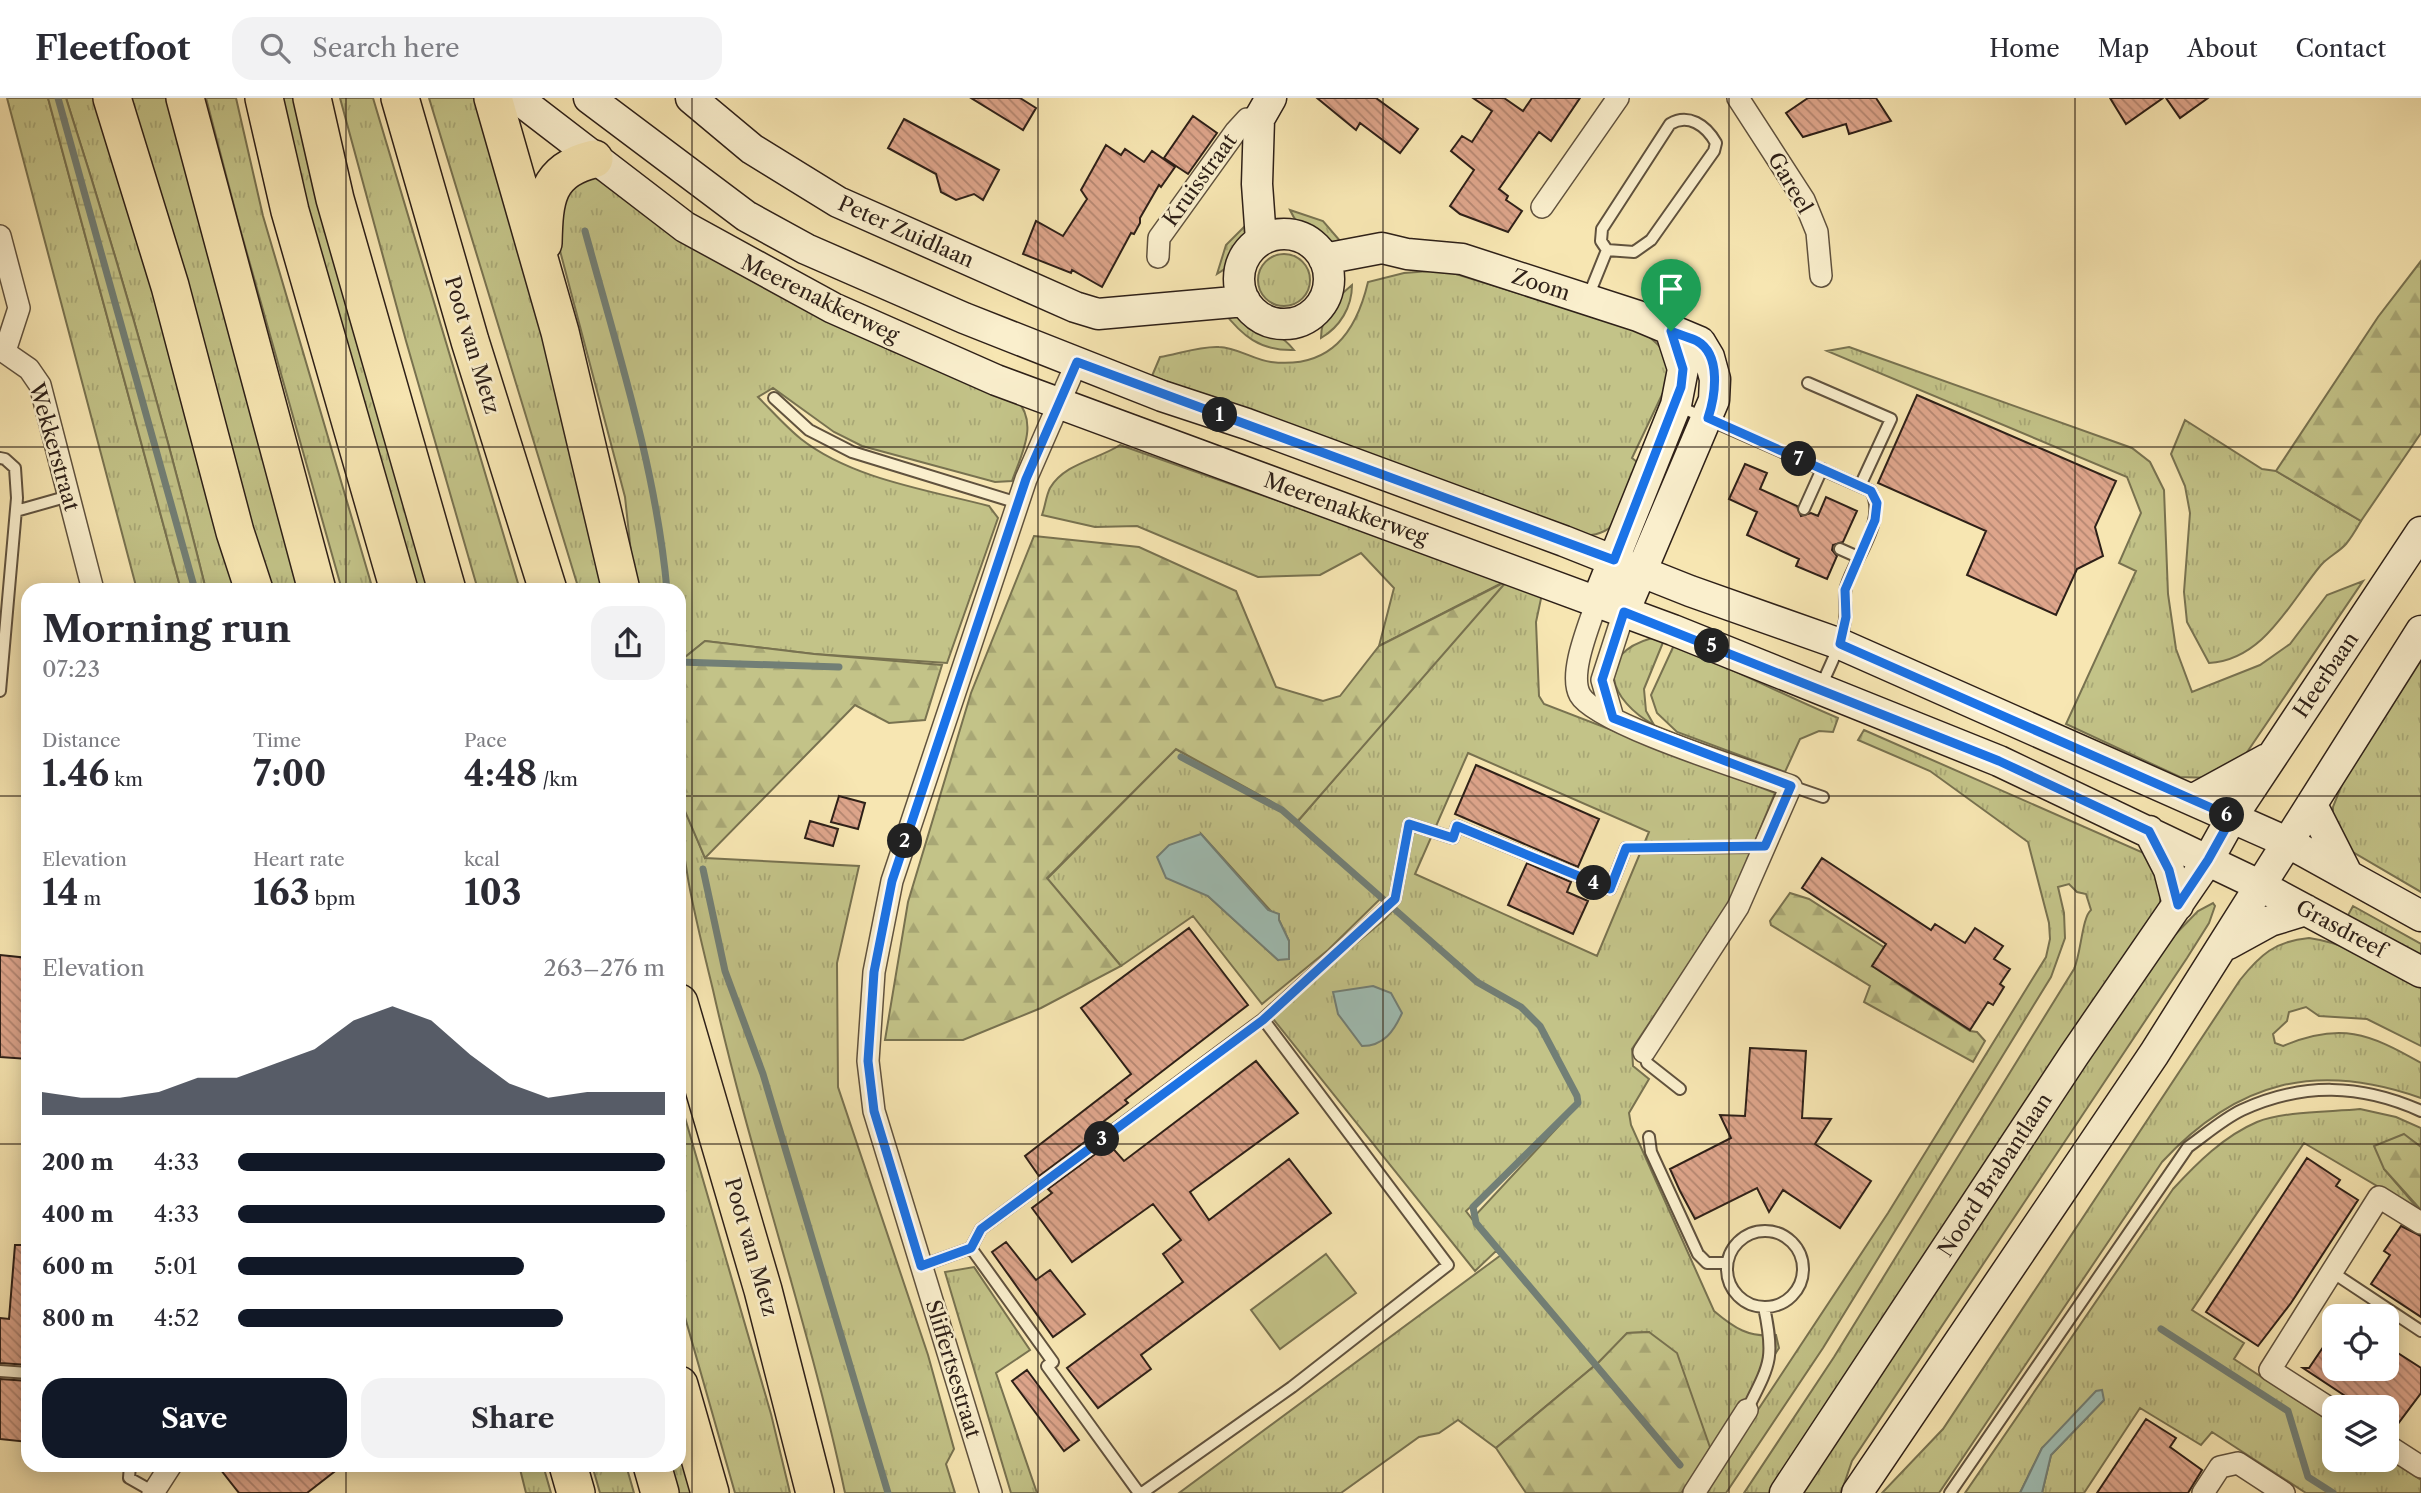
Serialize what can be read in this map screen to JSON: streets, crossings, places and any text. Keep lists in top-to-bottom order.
{
  "streets": {
    "highway": ["Poot van Metz"],
    "main road": [
      "Kruisstraat",
      "Peter Zuidlaan",
      "Zoom",
      "Meerenakkerweg",
      "Heerbaan",
      "Grasdreef",
      "Noord Brabantlaan"
    ],
    "street": ["Gareel", "Wekkerstraat", "Sliffertsestraat"]
  },
  "crossings": [
    ["Kruisstraat", "Peter Zuidlaan"],
    ["Kruisstraat", "Zoom"],
    ["Peter Zuidlaan", "Zoom"],
    ["Zoom", "Meerenakkerweg"],
    ["Meerenakkerweg", "Heerbaan"],
    ["Meerenakkerweg", "Grasdreef"],
    ["Meerenakkerweg", "Noord Brabantlaan"],
    ["Meerenakkerweg", "Sliffertsestraat"],
    ["Heerbaan", "Grasdreef"],
    ["Heerbaan", "Noord Brabantlaan"],
    ["Grasdreef", "Noord Brabantlaan"]
  ],
  "page": {
    "header": "Fleetfoot",
    "search": "Search here",
    "nav": [
      "Home",
      "Map",
      "About",
      "Contact"
    ],
    "pins": [
      "1",
      "7",
      "5",
      "6",
      "2",
      "4",
      "3"
    ],
    "heading": ["Morning run", "07:23"],
    "stats": [
      ["Distance", "1.46 km"],
      ["Time", "7:00"],
      ["Pace", "4:48 /km"],
      ["Elevation", "14 m"],
      ["Heart rate", "163 bpm"],
      ["kcal", "103"]
    ],
    "chart": ["Elevation", "263–276 m"],
    "list": [
      {
        "name": "200 m",
        "note": "4:33"
      },
      {
        "name": "400 m",
        "note": "4:33"
      },
      {
        "name": "600 m",
        "note": "5:01"
      },
      {
        "name": "800 m",
        "note": "4:52"
      }
    ],
    "buttons": ["Save", "Share"]
  }
}
